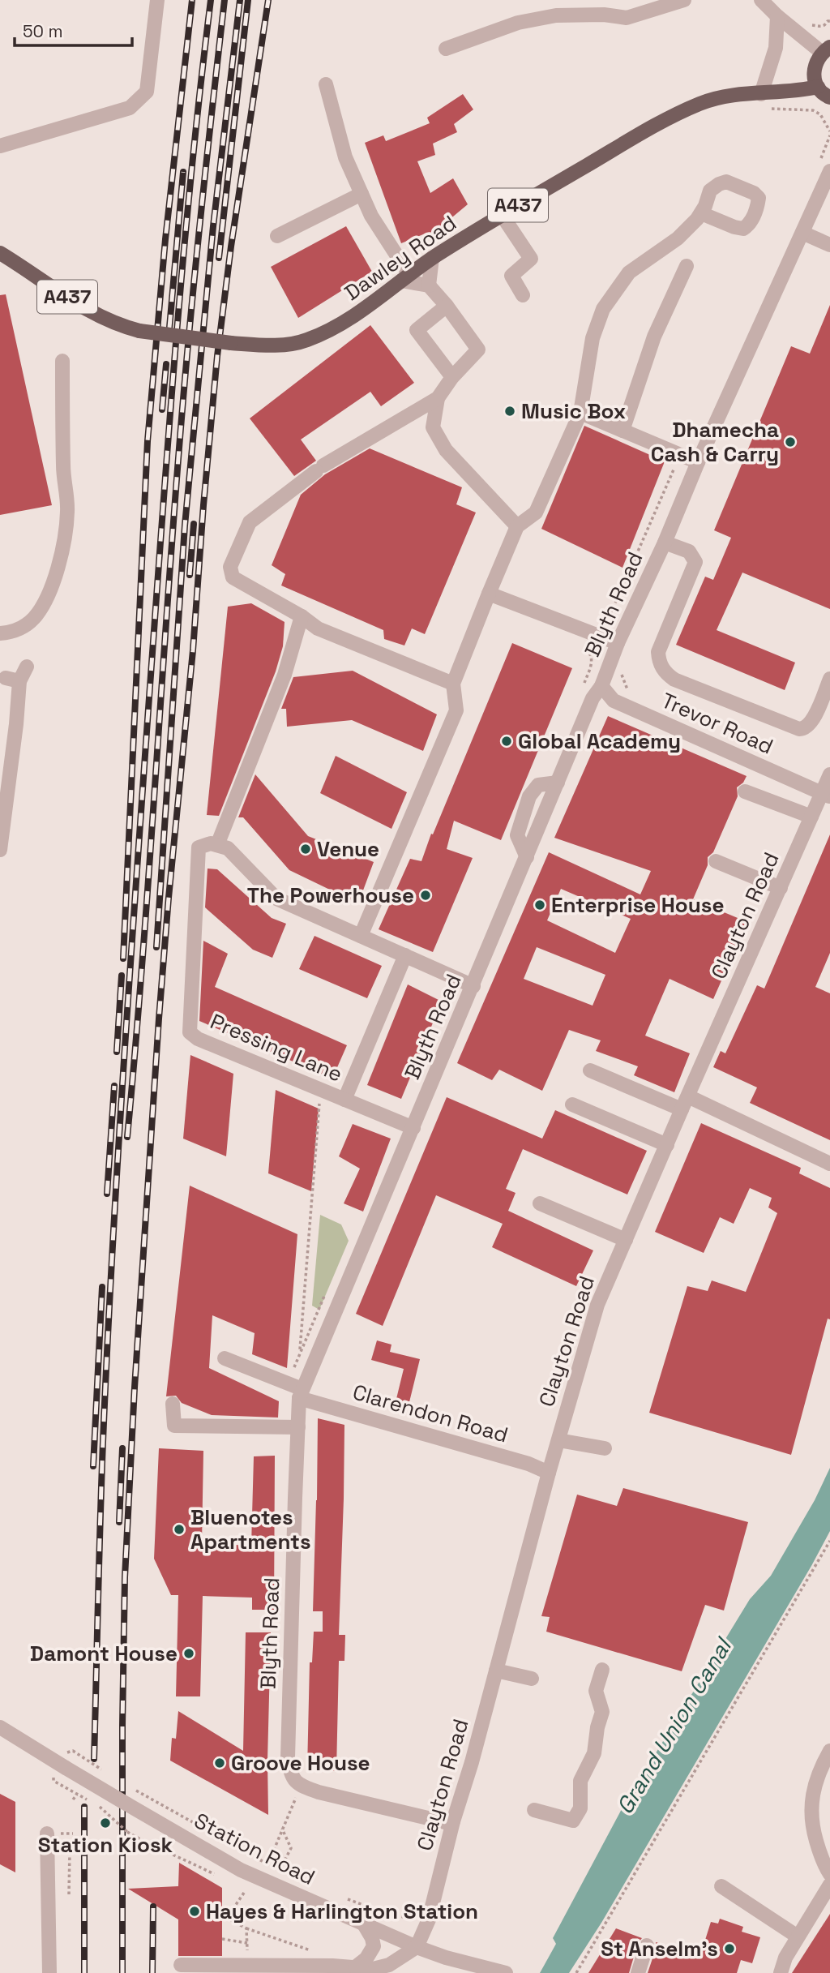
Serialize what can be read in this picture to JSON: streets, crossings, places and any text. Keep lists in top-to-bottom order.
{
  "streets": {
    "main road": ["A437", "Dawley Road"],
    "street": [
      "Blyth Road",
      "Trevor Road",
      "Clayton Road",
      "Pressing Lane",
      "Clarendon Road",
      "Station Road"
    ]
  },
  "crossings": [
    ["Blyth Road", "Trevor Road"],
    ["Blyth Road", "Pressing Lane"],
    ["Blyth Road", "Clarendon Road"],
    ["Trevor Road", "Clayton Road"],
    ["Clayton Road", "Clarendon Road"],
    ["Clayton Road", "Station Road"]
  ],
  "water": ["Grand Union Canal"],
  "places": [
    "Music Box",
    "Dhamecha Cash & Carry",
    "Global Academy",
    "Venue",
    "The Powerhouse",
    "Enterprise House",
    "Bluenotes Apartments",
    "Damont House",
    "Groove House",
    "Station Kiosk",
    "Hayes & Harlington Station",
    "St Anselm's"
  ],
  "scale_bar": "50 m"
}
